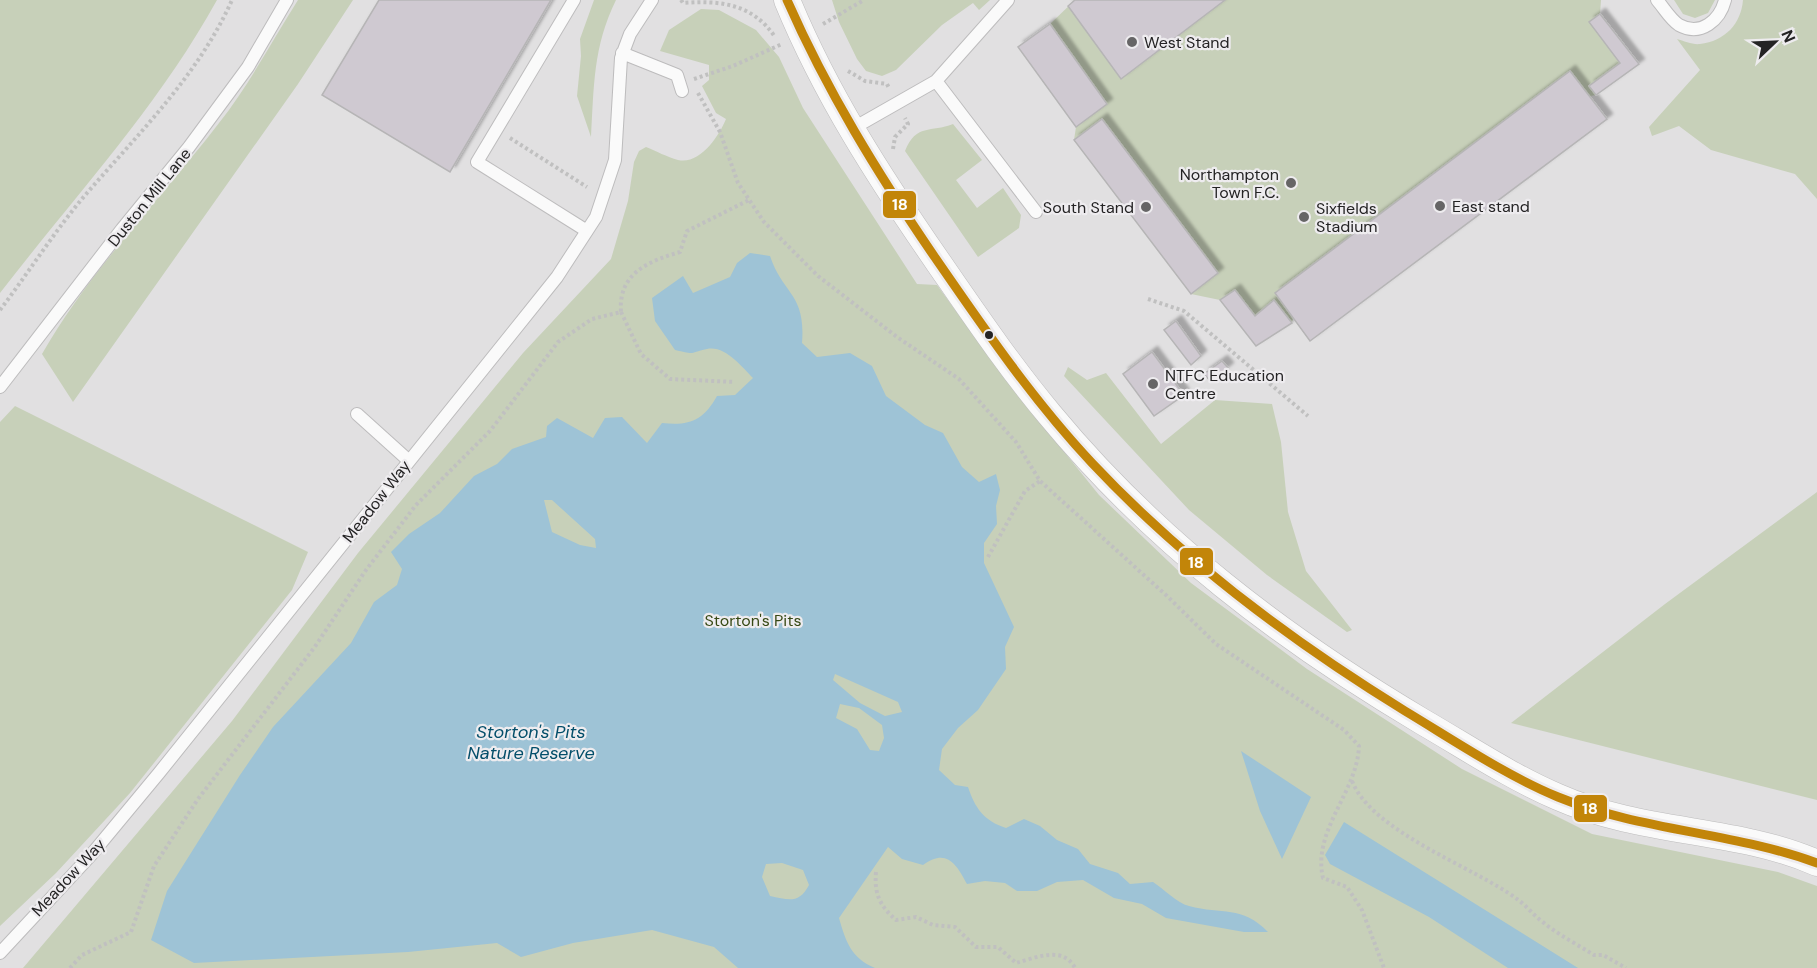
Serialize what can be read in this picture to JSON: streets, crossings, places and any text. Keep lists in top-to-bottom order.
{
  "streets": {
    "lane": ["Duston Mill Lane", "Meadow Way"]
  },
  "water": ["Storton's Pits Nature Reserve"],
  "parks": ["Storton's Pits"],
  "places": [
    "West Stand",
    "Northampton Town F.C.",
    "East stand",
    "South Stand",
    "Sixfields Stadium",
    "NTFC Education Centre"
  ],
  "lines": ["transit line 18"],
  "north": "top right"
}
